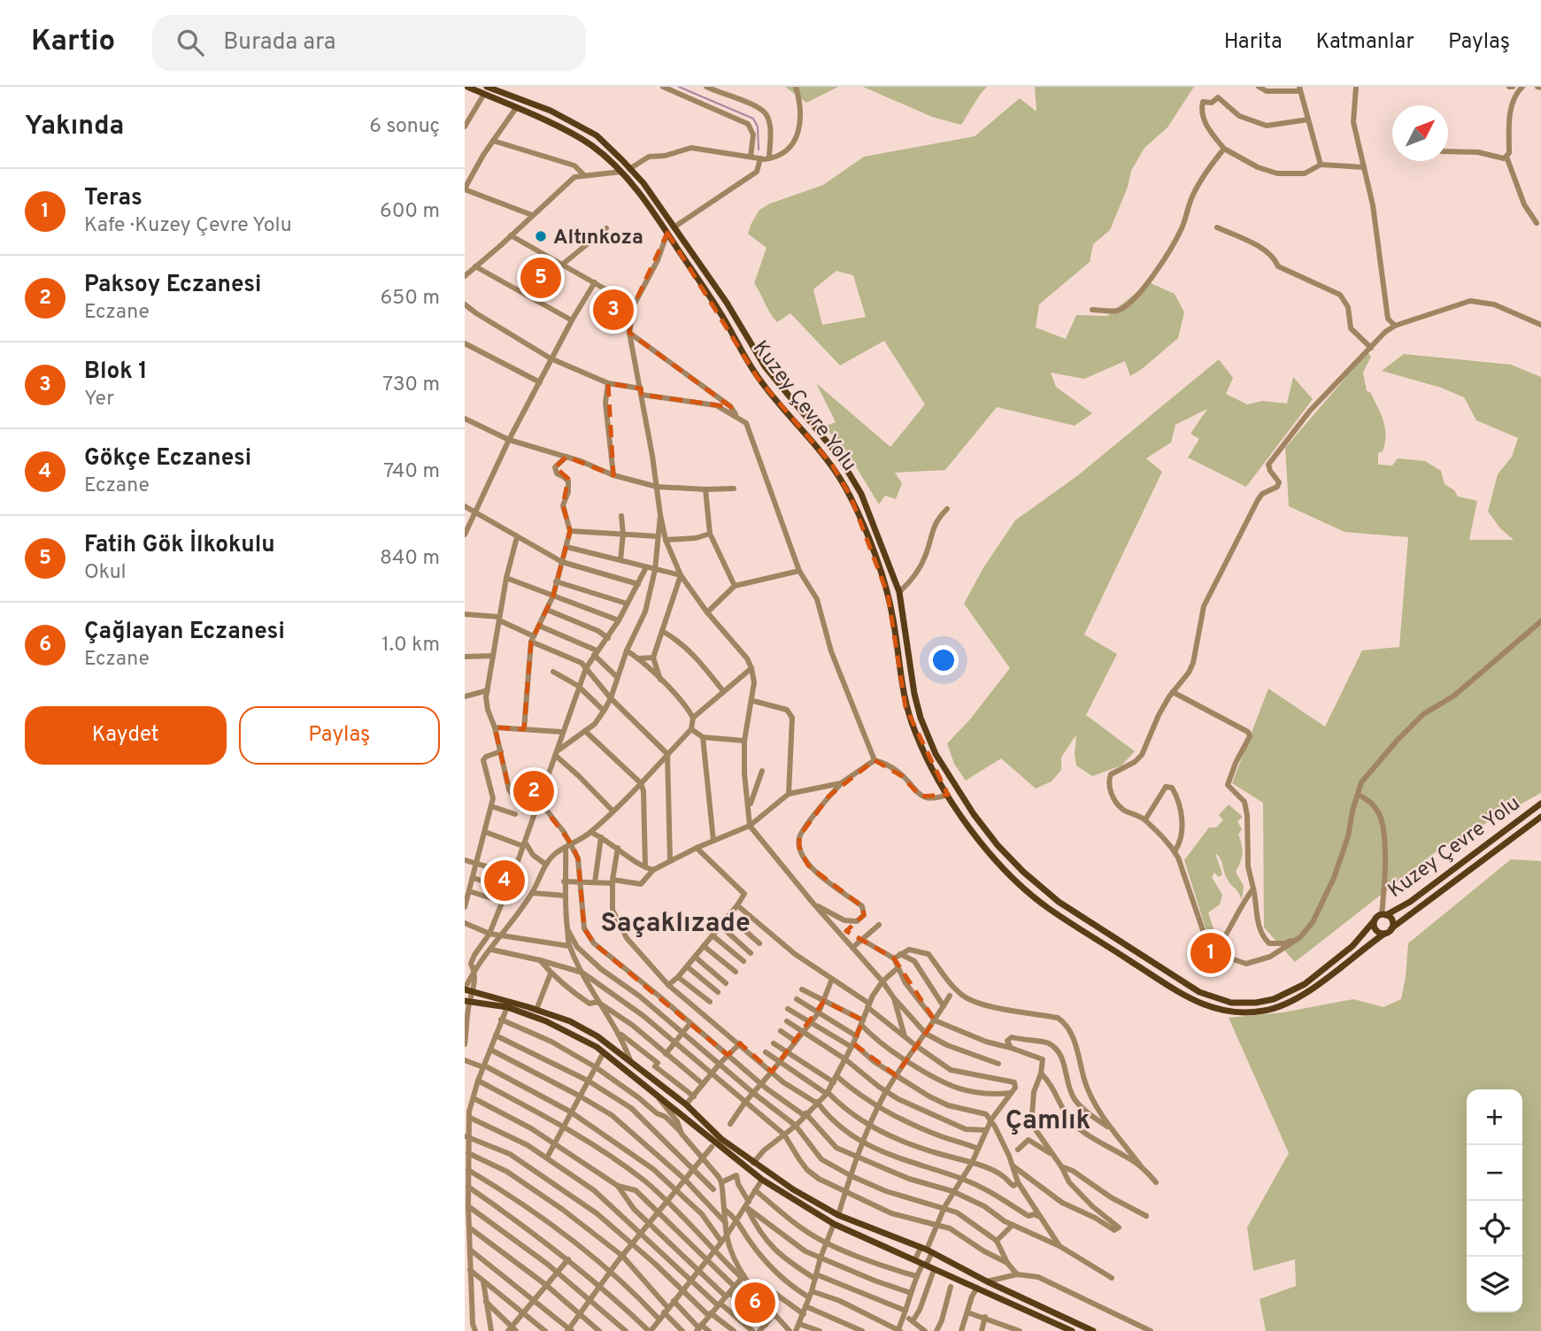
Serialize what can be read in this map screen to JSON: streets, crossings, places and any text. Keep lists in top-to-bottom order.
{
  "streets": {
    "main road": ["Kuzey Çevre Yolu"]
  },
  "districts": ["Saçaklızade", "Çamlık"],
  "places": ["Altınkoza"],
  "north": "top right",
  "page": {
    "header": "Kartio",
    "search": "Burada ara",
    "nav": ["Harita", "Katmanlar", "Paylaş"],
    "heading": ["Yakında", "6 sonuç"],
    "list": [
      {
        "mark": "1",
        "name": "Teras",
        "note": "Kafe · Kuzey Çevre Yolu",
        "value": "600 m"
      },
      {
        "mark": "2",
        "name": "Paksoy Eczanesi",
        "note": "Eczane",
        "value": "650 m"
      },
      {
        "mark": "3",
        "name": "Blok 1",
        "note": "Yer",
        "value": "730 m"
      },
      {
        "mark": "4",
        "name": "Gökçe Eczanesi",
        "note": "Eczane",
        "value": "740 m"
      },
      {
        "mark": "5",
        "name": "Fatih Gök İlkokulu",
        "note": "Okul",
        "value": "840 m"
      },
      {
        "mark": "6",
        "name": "Çağlayan Eczanesi",
        "note": "Eczane",
        "value": "1.0 km"
      }
    ],
    "pins": [
      "5",
      "3",
      "2",
      "4",
      "1",
      "6"
    ],
    "buttons": ["Kaydet", "Paylaş"],
    "map_buttons": ["+", "−"]
  }
}
